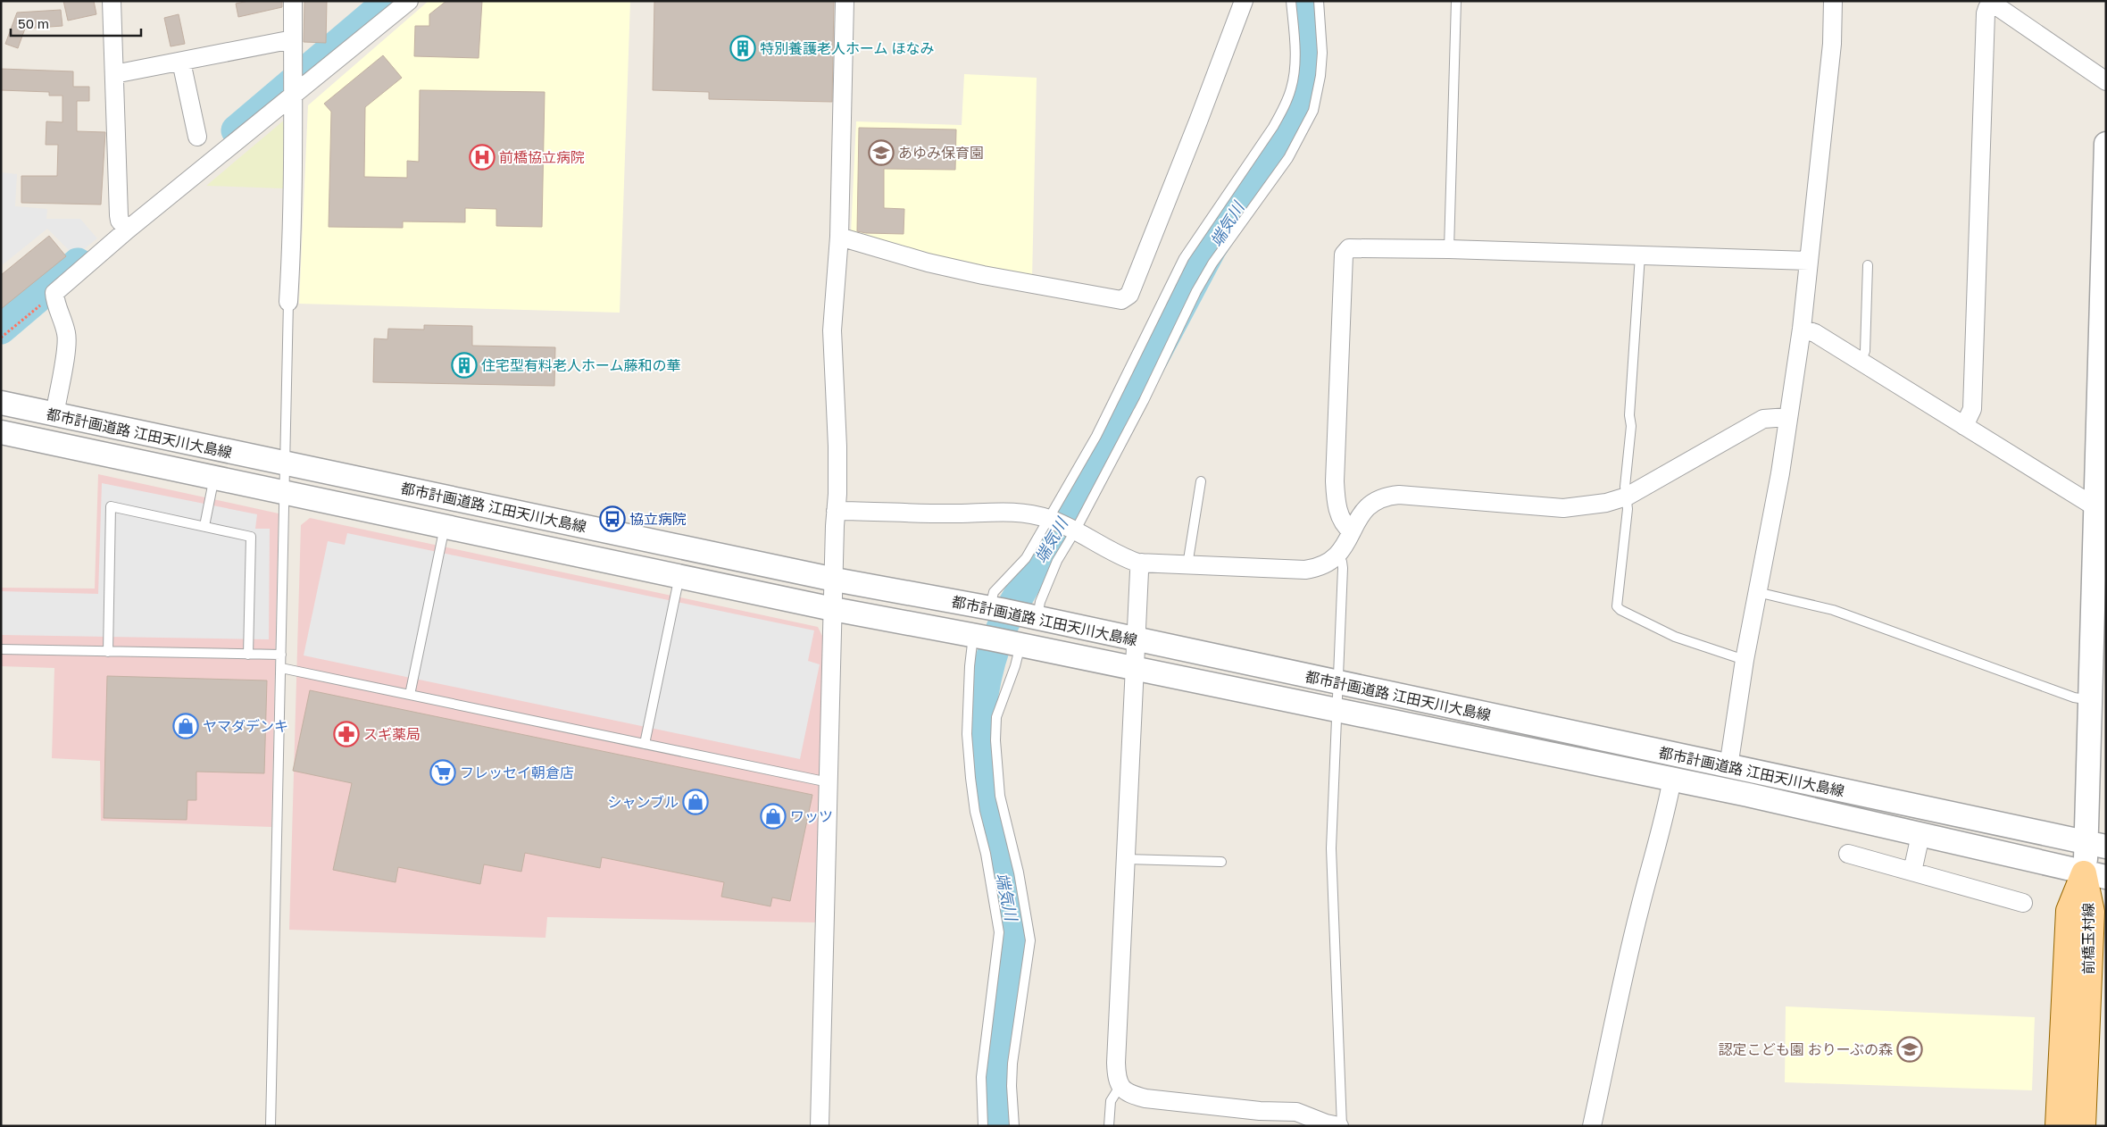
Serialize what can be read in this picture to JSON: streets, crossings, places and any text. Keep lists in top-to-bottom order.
{
  "streets": {
    "main road": ["前橋玉村線"],
    "street": ["都市計画道路 江田天川大島線"]
  },
  "crossings": [
    ["都市計画道路 江田天川大島線", "前橋玉村線"]
  ],
  "water": ["端気川"],
  "places": {
    "building": ["特別養護老人ホーム ほなみ", "住宅型有料老人ホーム藤和の華"],
    "school or university": ["あゆみ保育園", "認定こども園 おりーぶの森"],
    "hospital": ["前橋協立病院"],
    "bus stop": ["協立病院"],
    "shop": ["ヤマダデンキ", "シャンブル", "ワッツ"],
    "pharmacy": ["スギ薬局"],
    "supermarket": ["フレッセイ朝倉店"]
  },
  "scale_bar": "50 m"
}
